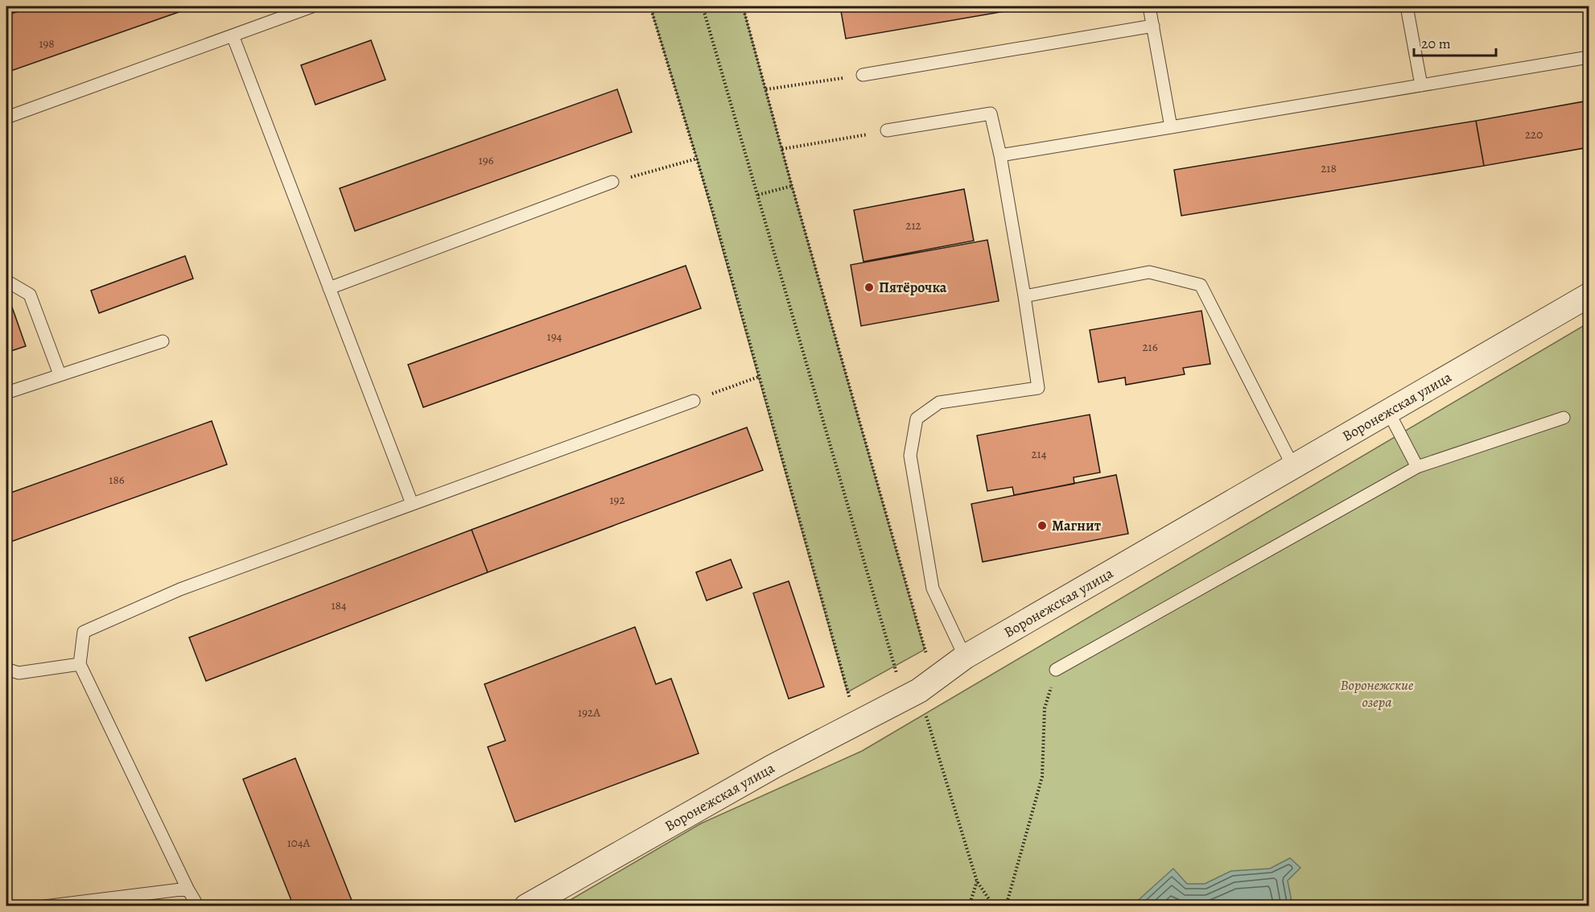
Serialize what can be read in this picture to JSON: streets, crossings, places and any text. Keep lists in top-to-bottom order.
{
  "streets": {
    "street": ["Воронежская улица"]
  },
  "parks": ["Воронежские озера"],
  "places": ["Пятёрочка", "Магнит"],
  "house_numbers": [
    "198",
    "220",
    "196",
    "218",
    "212",
    "194",
    "216",
    "214",
    "186",
    "192",
    "184",
    "192А",
    "104А"
  ],
  "scale_bar": "20 m"
}
